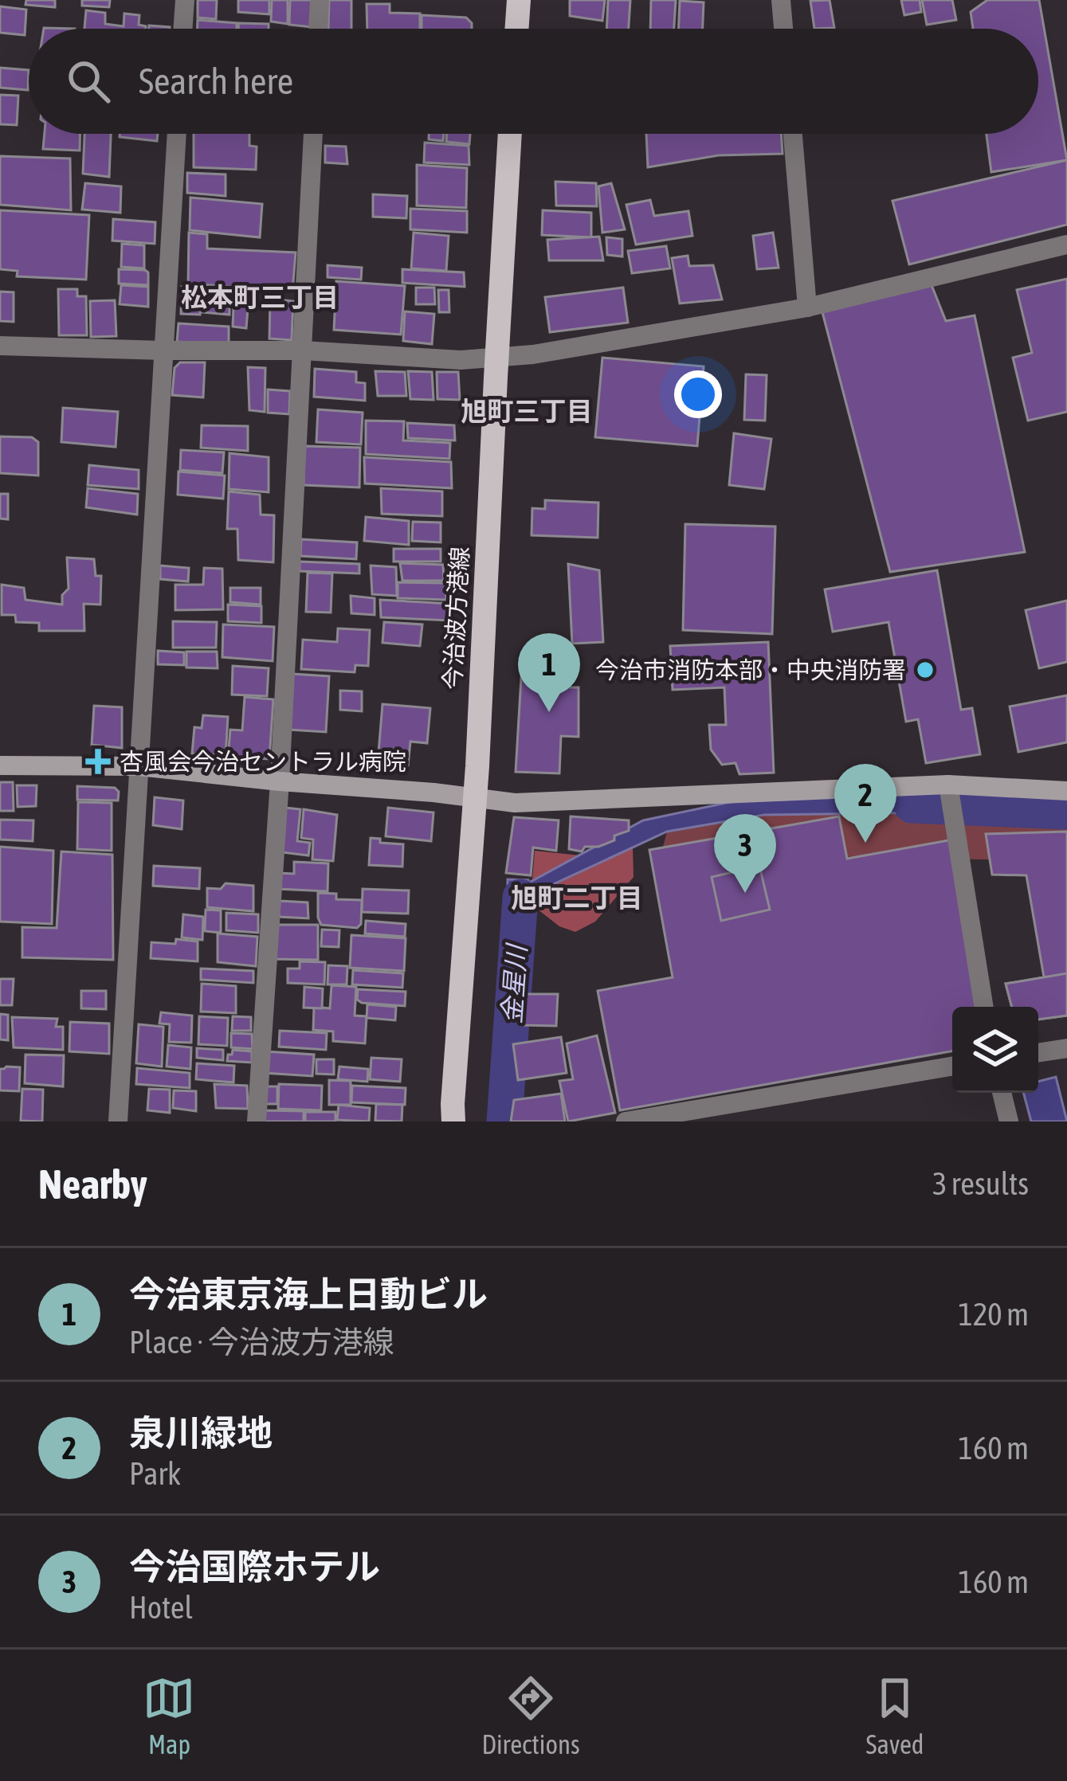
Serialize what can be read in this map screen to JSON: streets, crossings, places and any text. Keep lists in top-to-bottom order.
{
  "streets": {
    "main road": ["今治波方港線"]
  },
  "districts": ["松本町三丁目", "旭町三丁目", "旭町二丁目"],
  "water": ["金星川"],
  "places": {
    "other": ["今治市消防本部・中央消防署"],
    "health": ["杏風会今治セントラル病院"]
  },
  "page": {
    "search": "Search here",
    "pins": ["1", "2", "3"],
    "heading": ["Nearby", "3 results"],
    "list": [
      {
        "mark": "1",
        "name": "今治東京海上日動ビル",
        "note": "Place · 今治波方港線",
        "value": "120 m"
      },
      {
        "mark": "2",
        "name": "泉川緑地",
        "note": "Park",
        "value": "160 m"
      },
      {
        "mark": "3",
        "name": "今治国際ホテル",
        "note": "Hotel",
        "value": "160 m"
      }
    ],
    "nav": ["Map", "Directions", "Saved"]
  }
}
